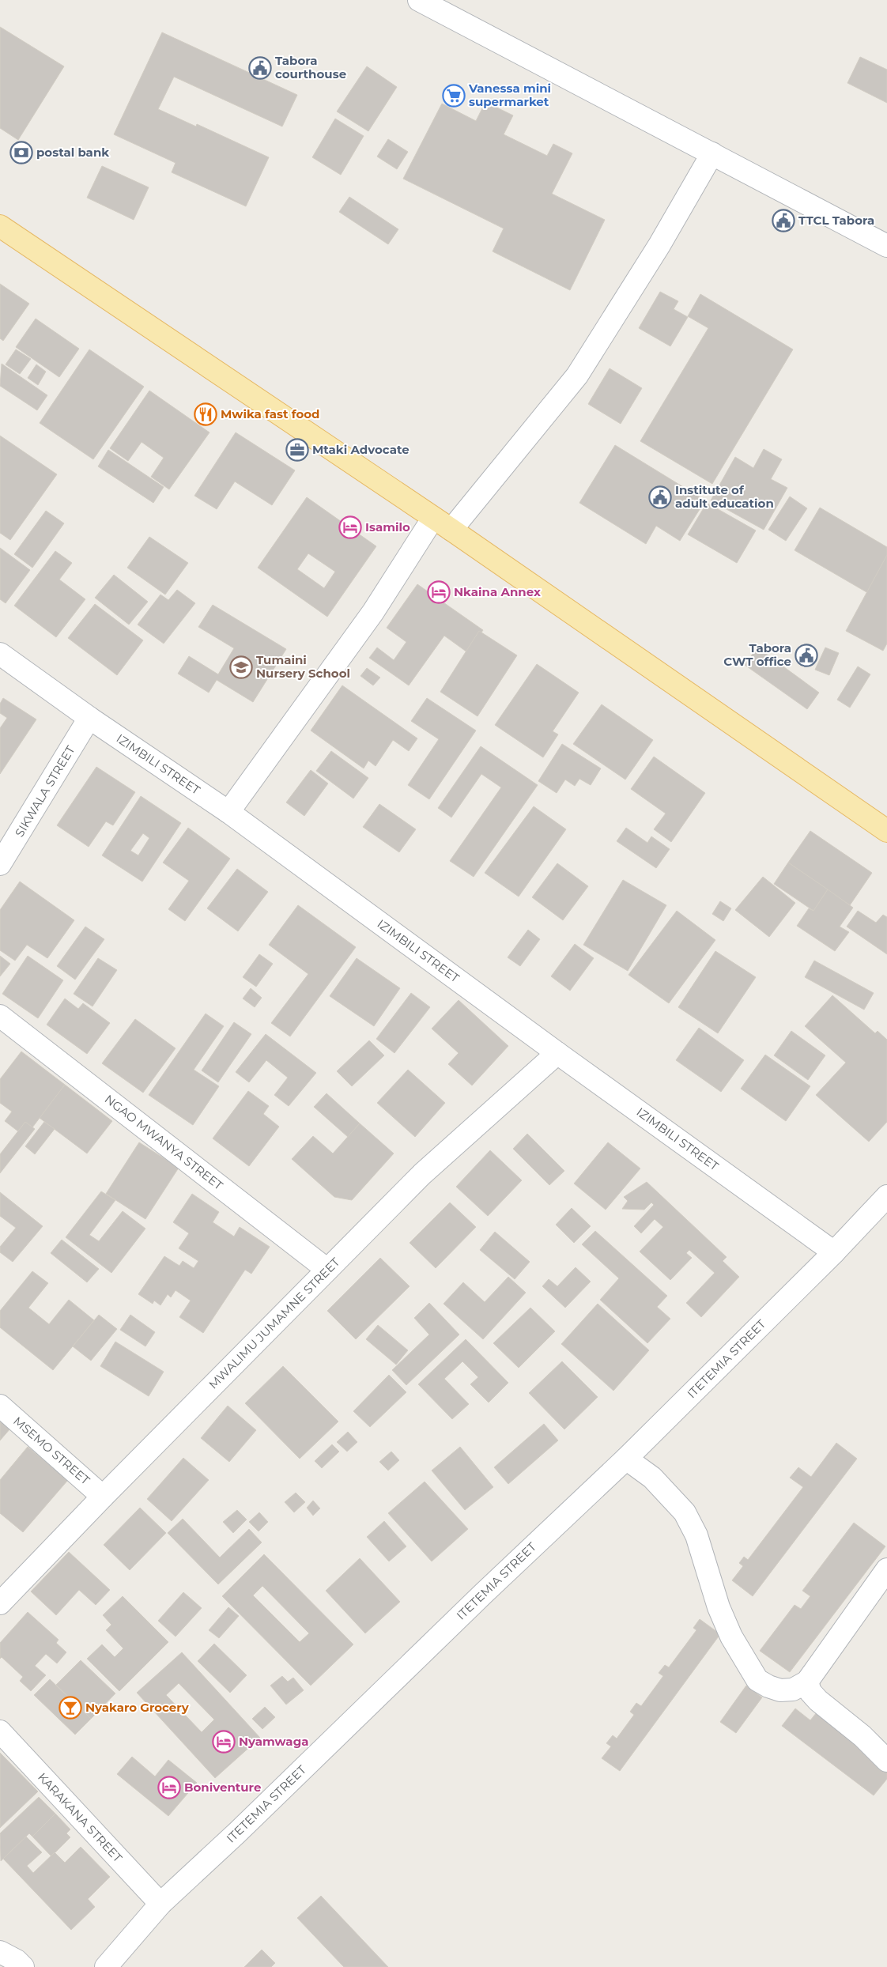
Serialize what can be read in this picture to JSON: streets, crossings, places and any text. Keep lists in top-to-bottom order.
{
  "streets": {
    "street": [
      "IZIMBILI STREET",
      "SIKWALA STREET",
      "NGAO MWANYA STREET",
      "MWALIMU JUMAMNE STREET",
      "ITETEMIA STREET",
      "MSEMO STREET",
      "KARAKANA STREET"
    ]
  },
  "crossings": [
    ["IZIMBILI STREET", "SIKWALA STREET"],
    ["IZIMBILI STREET", "MWALIMU JUMAMNE STREET"],
    ["IZIMBILI STREET", "ITETEMIA STREET"],
    ["NGAO MWANYA STREET", "MWALIMU JUMAMNE STREET"],
    ["MWALIMU JUMAMNE STREET", "MSEMO STREET"],
    ["ITETEMIA STREET", "KARAKANA STREET"]
  ],
  "places": {
    "public building": [
      "Tabora courthouse",
      "TTCL Tabora",
      "Institute of adult education",
      "Tabora CWT office"
    ],
    "supermarket": ["Vanessa mini supermarket"],
    "bank": ["postal bank"],
    "restaurant": ["Mwika fast food"],
    "office": ["Mtaki Advocate"],
    "hotel": [
      "Isamilo",
      "Nkaina Annex",
      "Nyamwaga",
      "Boniventure"
    ],
    "school or university": ["Tumaini Nursery School"],
    "bar": ["Nyakaro Grocery"]
  }
}
